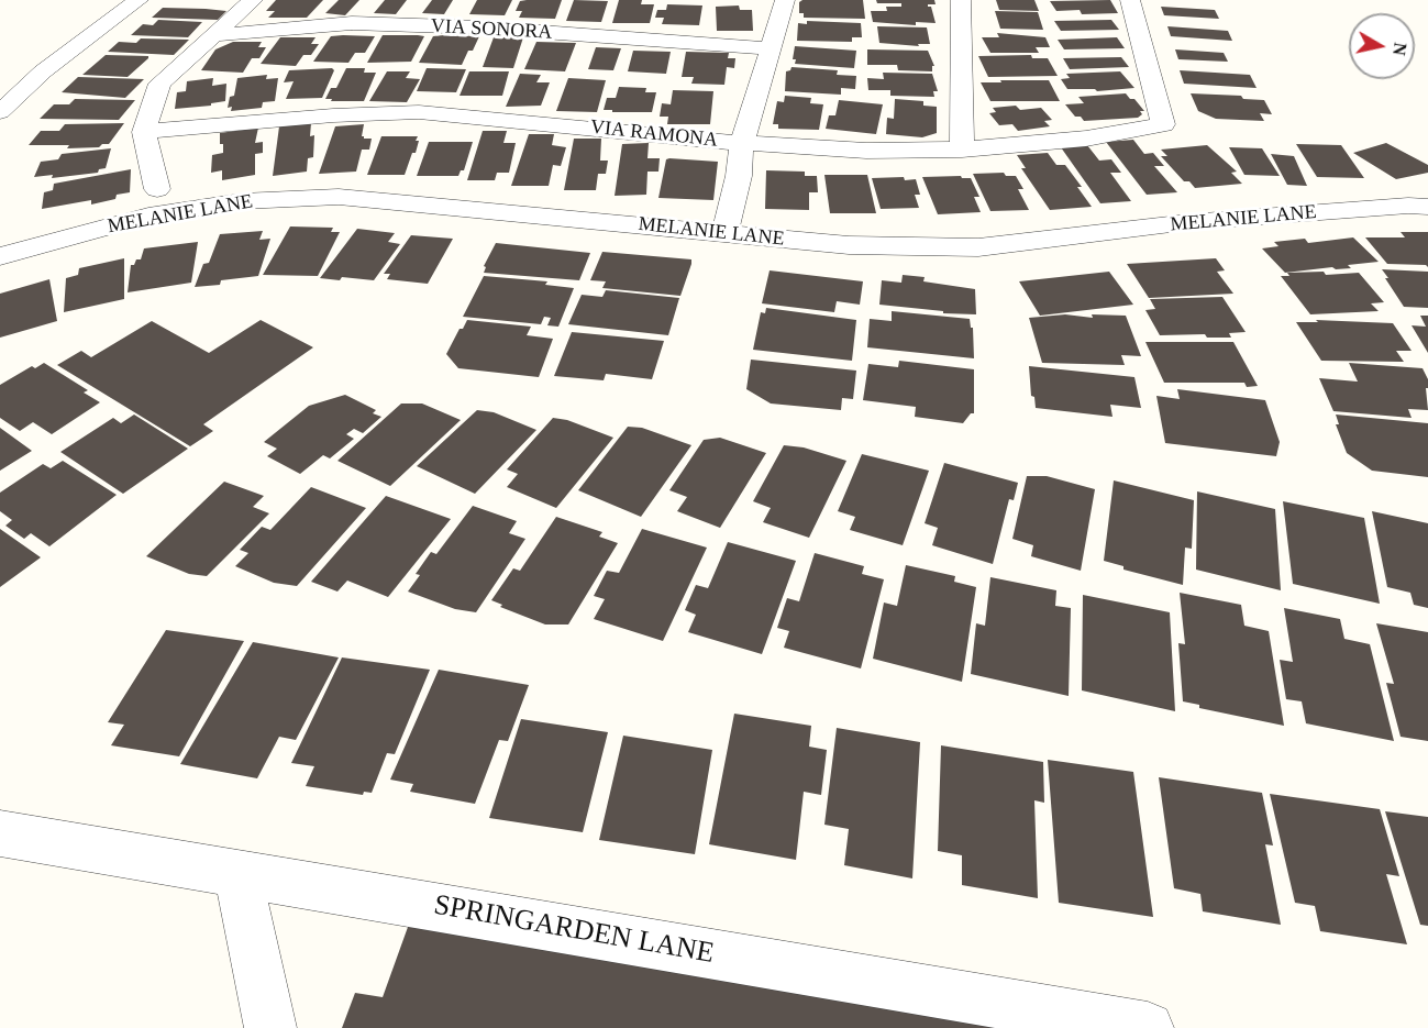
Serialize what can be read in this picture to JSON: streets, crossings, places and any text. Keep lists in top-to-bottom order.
{
  "streets": {
    "street": [
      "VIA SONORA",
      "VIA RAMONA",
      "MELANIE LANE",
      "SPRINGARDEN LANE"
    ]
  },
  "north": "right"
}
